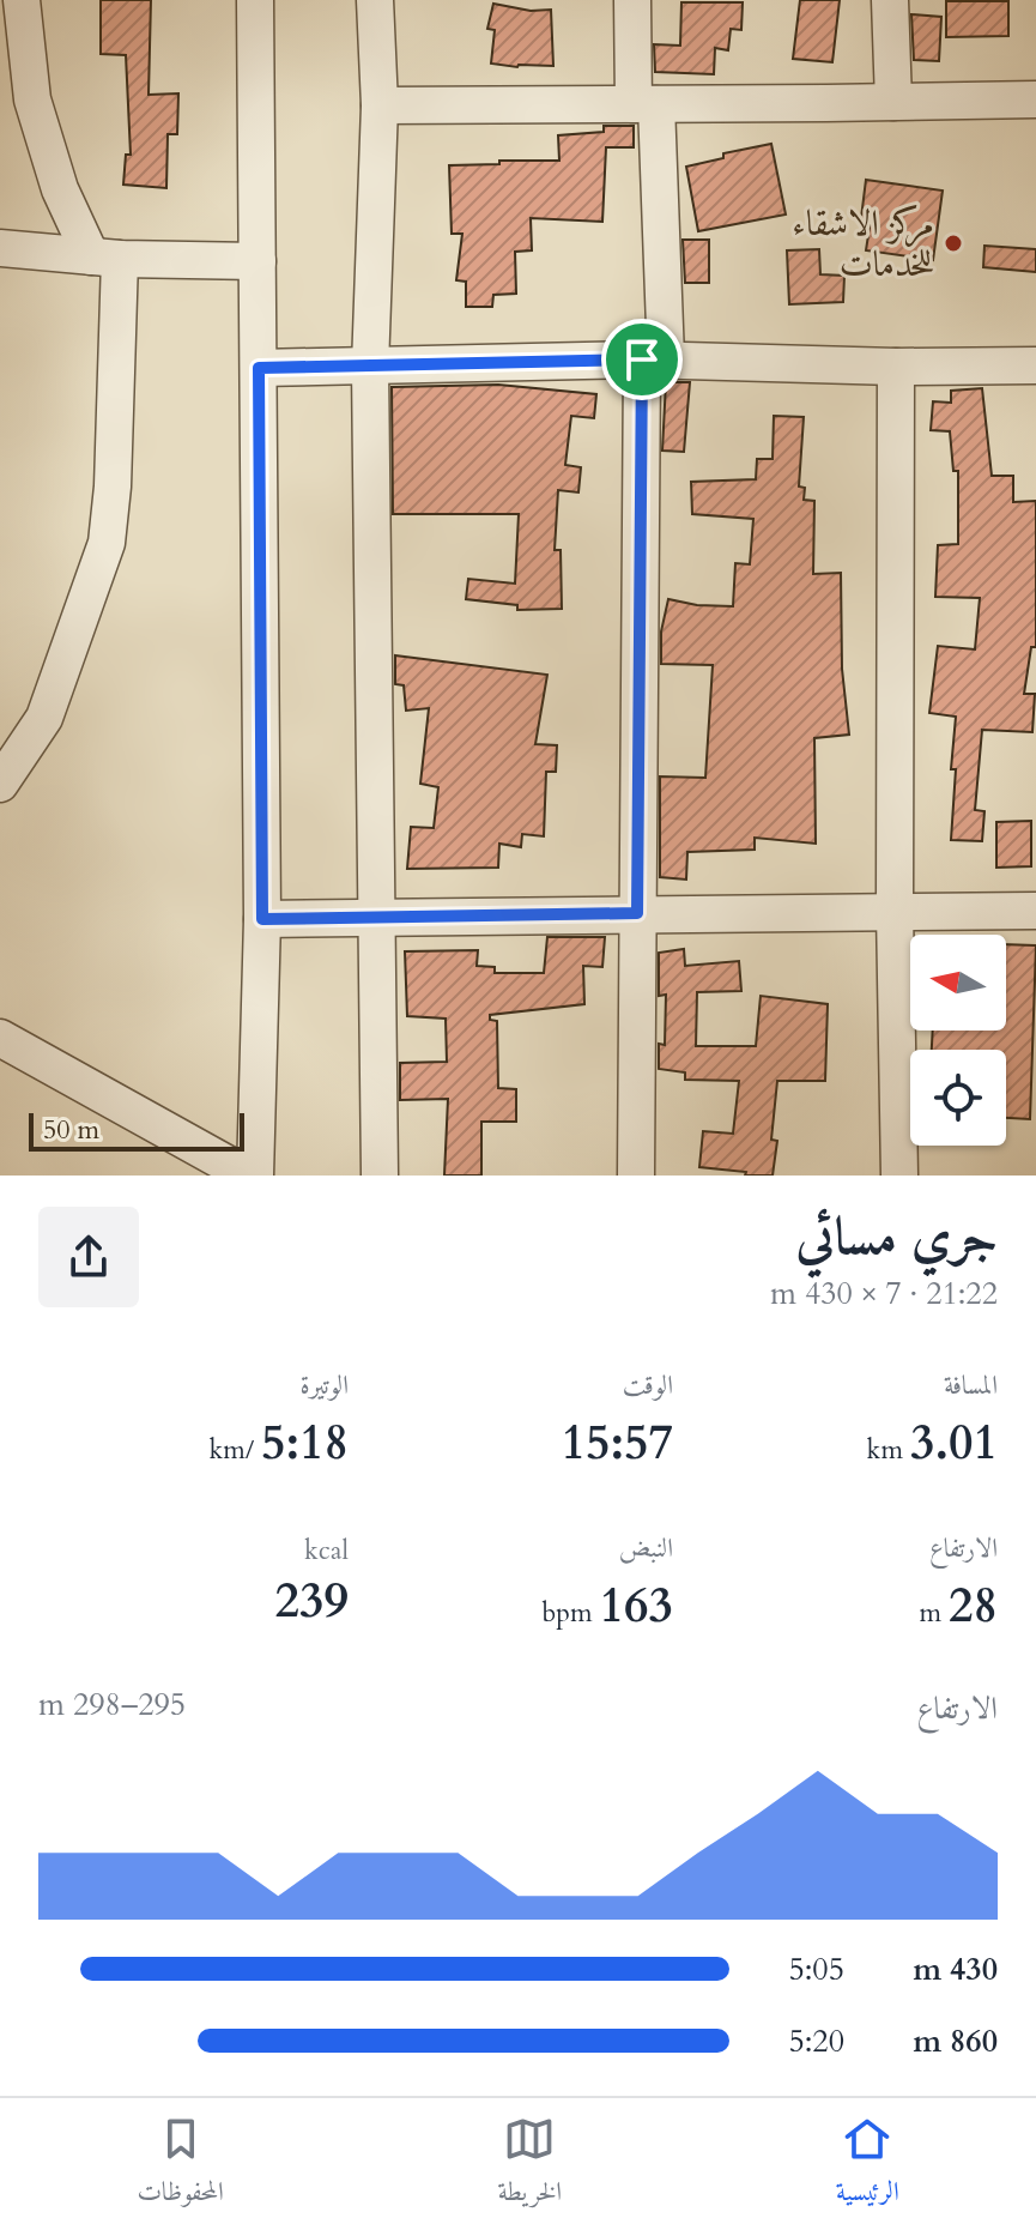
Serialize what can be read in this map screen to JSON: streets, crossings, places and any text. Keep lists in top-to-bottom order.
{
  "places": ["مركز الاشقاء للخدمات"],
  "scale_bar": "50 m",
  "north": "left",
  "page": {
    "scale": "50 m",
    "heading": ["جري مسائي", "21:22 · 7 × 430 m"],
    "stats": [
      ["المسافة", "3.01 km"],
      ["الوقت", "15:57"],
      ["الوتيرة", "5:18 /km"],
      ["الارتفاع", "28 m"],
      ["النبض", "163 bpm"],
      ["kcal", "239"]
    ],
    "chart": ["الارتفاع", "295–298 m"],
    "list": [
      {
        "name": "430 m",
        "note": "5:05"
      },
      {
        "name": "860 m",
        "note": "5:20"
      }
    ],
    "tabs": ["الرئيسية", "الخريطة", "المحفوظات"]
  }
}
